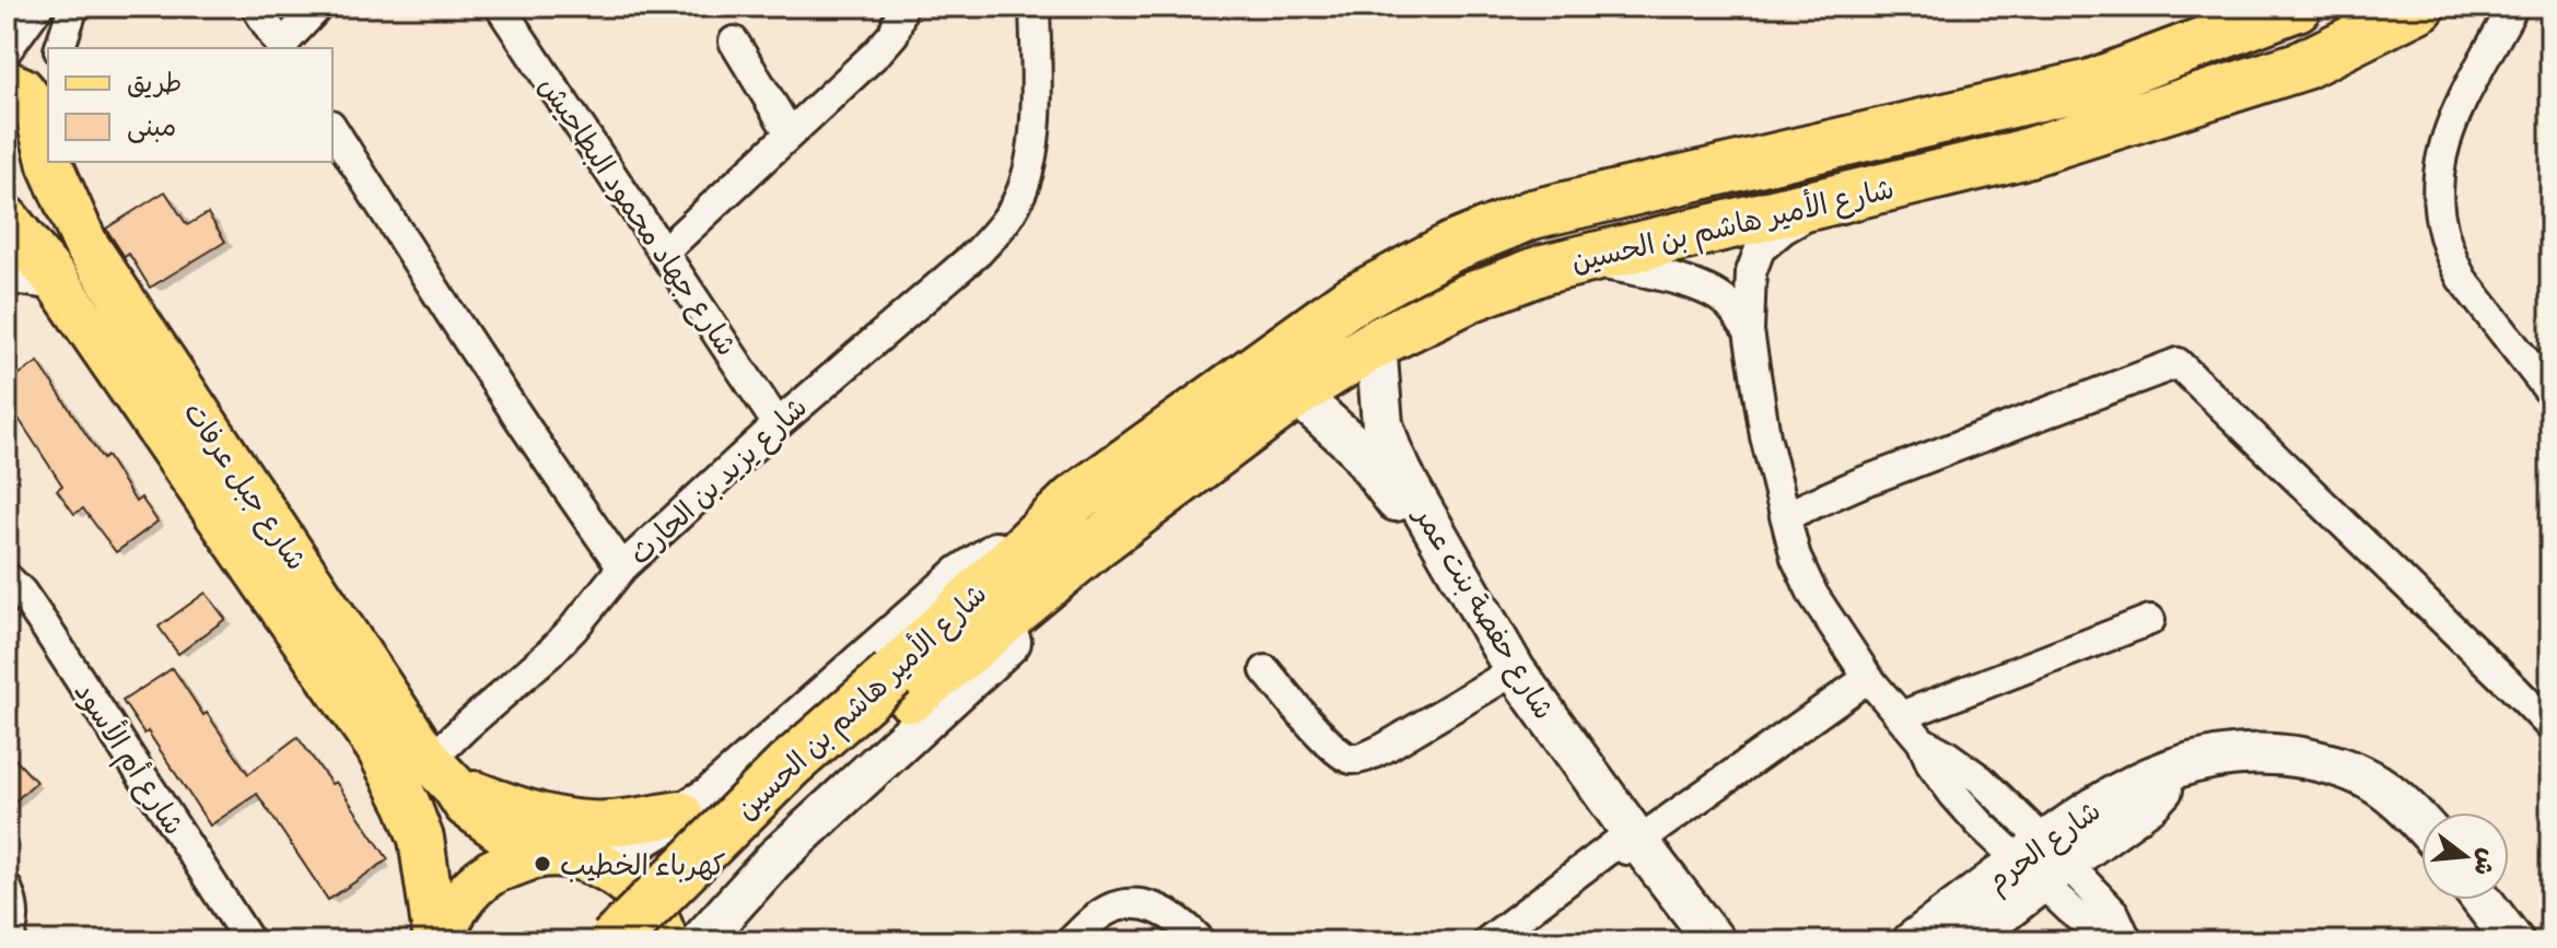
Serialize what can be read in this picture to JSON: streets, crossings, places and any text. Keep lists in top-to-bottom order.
{
  "streets": {
    "highway": ["شارع الأمير هاشم بن الحسين"],
    "main road": ["شارع جبل عرفات"],
    "street": [
      "شارع جهاد محمود البطاحيش",
      "شارع يزيد بن الحارث",
      "شارع حفصة بنت عمر",
      "شارع أم الأسود",
      "شارع الحرم"
    ]
  },
  "crossings": [
    ["شارع جهاد محمود البطاحيش", "شارع يزيد بن الحارث"],
    ["شارع الأمير هاشم بن الحسين", "شارع حفصة بنت عمر"]
  ],
  "places": ["كهرباء الخطيب"],
  "legend": ["طريق", "مبنى"],
  "north": "right"
}
